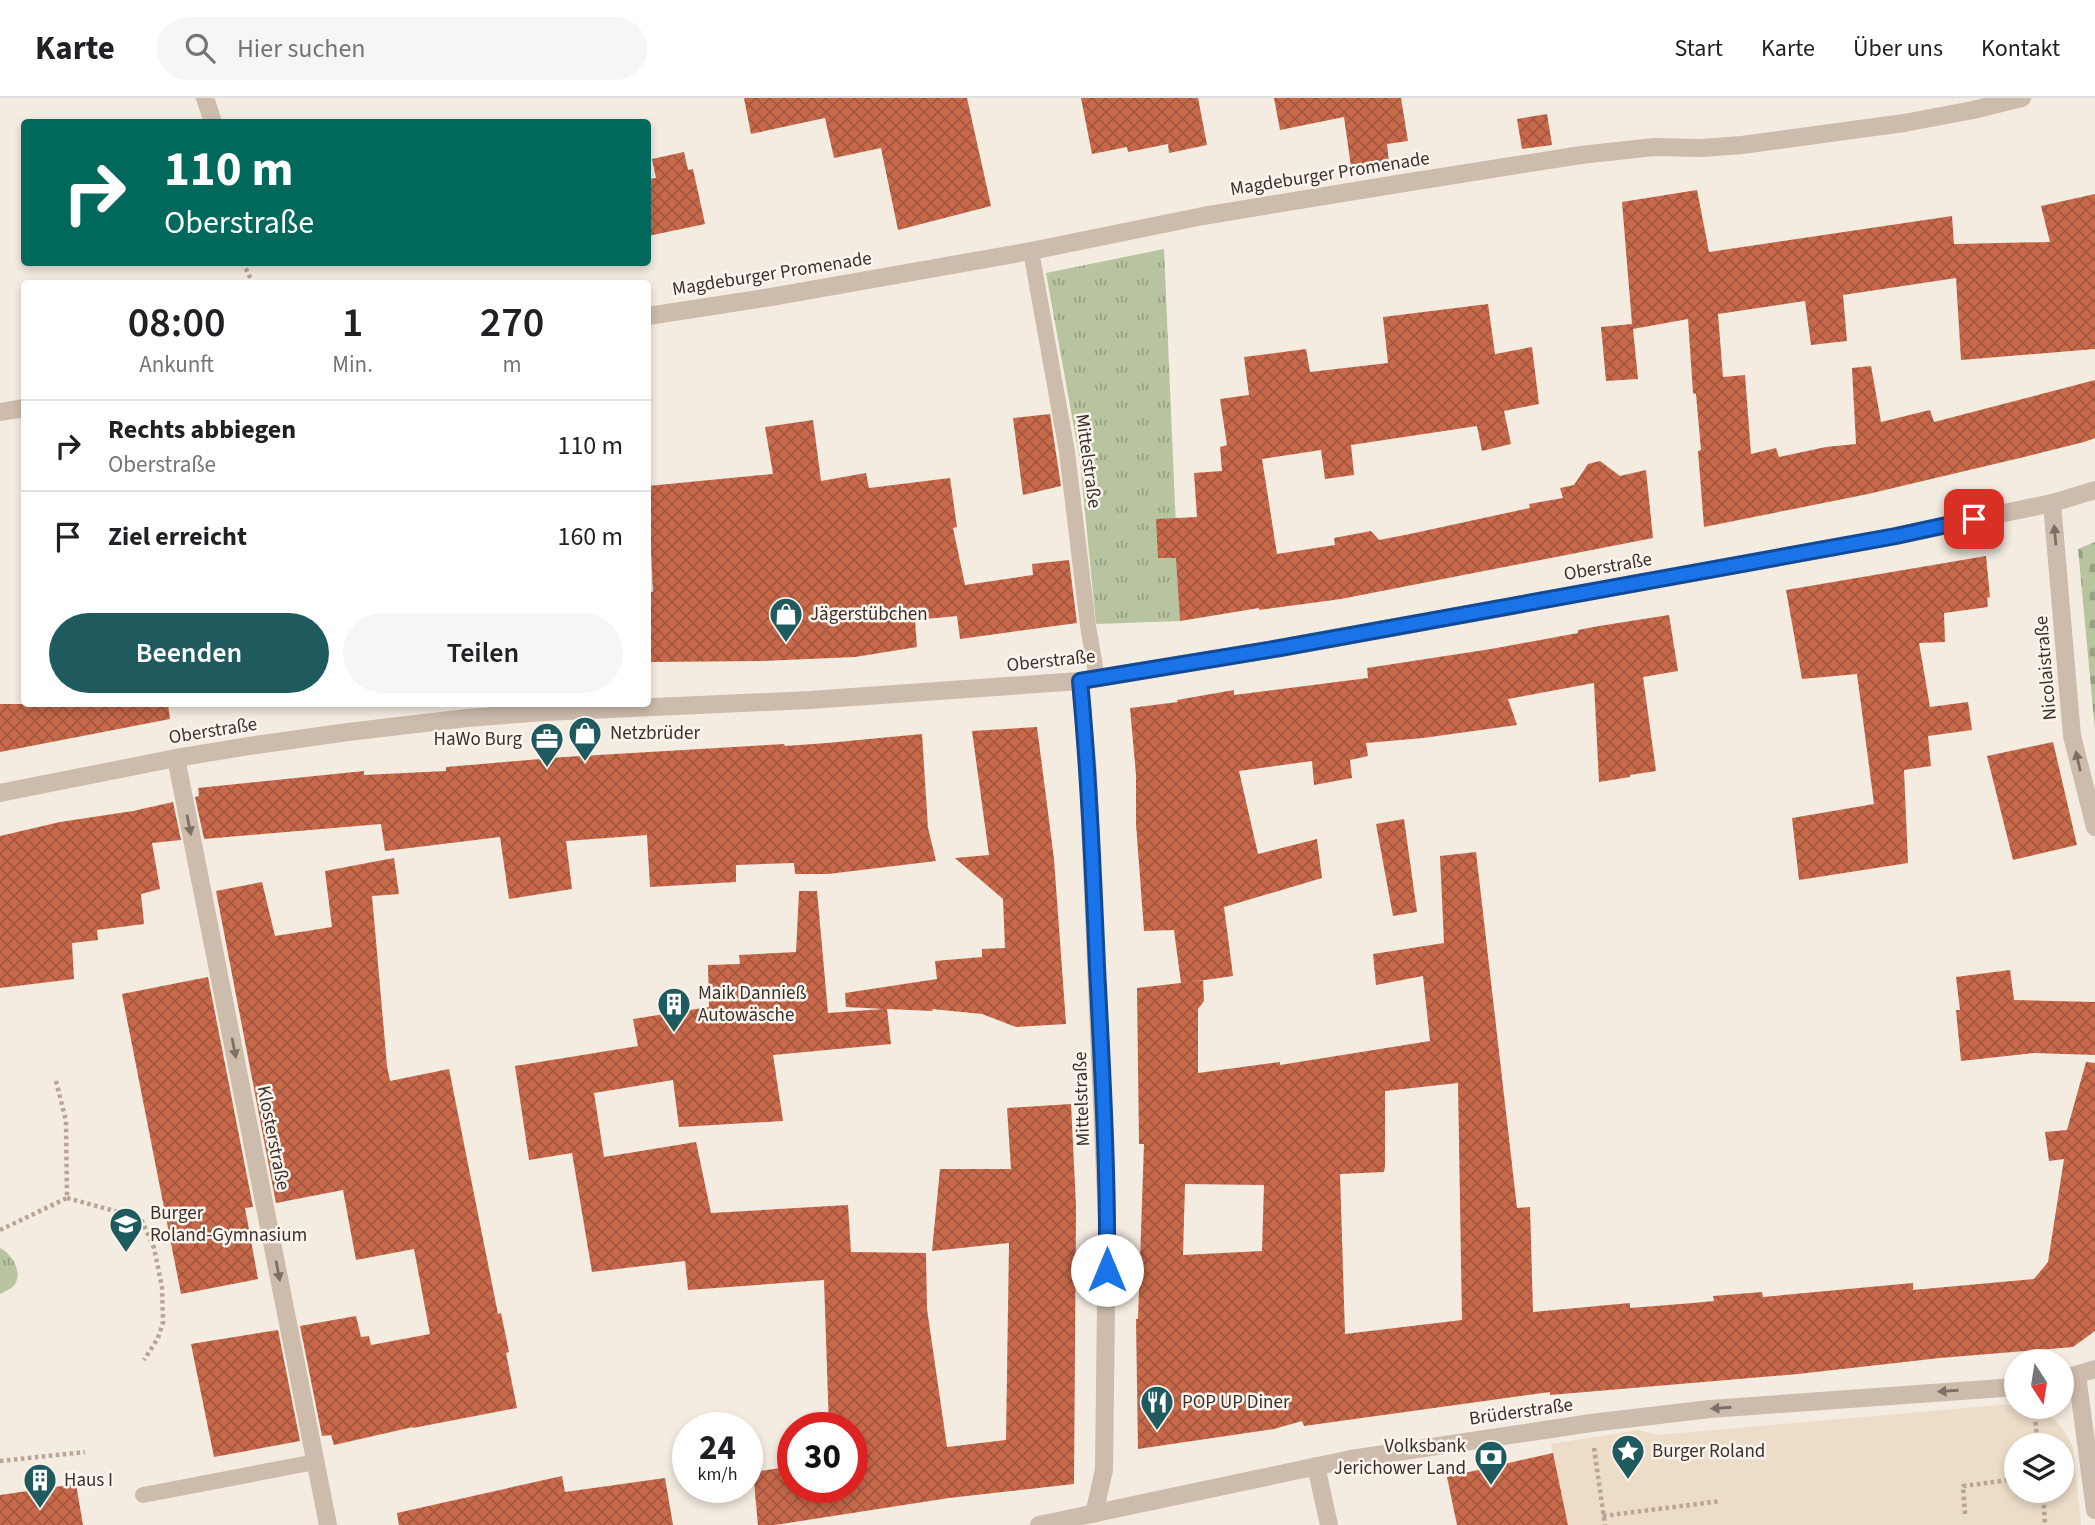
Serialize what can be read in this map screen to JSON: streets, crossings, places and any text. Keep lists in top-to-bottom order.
{
  "streets": {
    "street": [
      "Magdeburger Promenade",
      "Mittelstraße",
      "Oberstraße",
      "Nicolaistraße",
      "Klosterstraße",
      "Brüderstraße"
    ]
  },
  "crossings": [
    ["Magdeburger Promenade", "Mittelstraße"],
    ["Mittelstraße", "Oberstraße"],
    ["Mittelstraße", "Brüderstraße"],
    ["Oberstraße", "Nicolaistraße"],
    ["Oberstraße", "Klosterstraße"]
  ],
  "one_way": ["Nicolaistraße", "Klosterstraße", "Brüderstraße"],
  "places": {
    "shop": ["Jägerstübchen", "Netzbrüder"],
    "office": ["HaWo Burg"],
    "building": ["Maik Dannieß Autowäsche", "Haus I"],
    "school or university": ["Burger Roland-Gymnasium"],
    "restaurant": ["POP UP Diner"],
    "place": ["Burger Roland"],
    "bank": ["Volksbank Jerichower Land"]
  },
  "north": "bottom",
  "page": {
    "header": "Karte",
    "search": "Hier suchen",
    "nav": [
      "Start",
      "Karte",
      "Über uns",
      "Kontakt"
    ],
    "turn": ["110 m", "Oberstraße"],
    "eta": [
      "08:00",
      "Ankunft",
      "1",
      "Min.",
      "270",
      "m"
    ],
    "list": [
      {
        "name": "Rechts abbiegen",
        "note": "Oberstraße",
        "value": "110 m"
      },
      {
        "name": "Ziel erreicht",
        "value": "160 m"
      }
    ],
    "buttons": ["Beenden", "Teilen"],
    "speed": "24 km/h",
    "limit": "30"
  }
}
